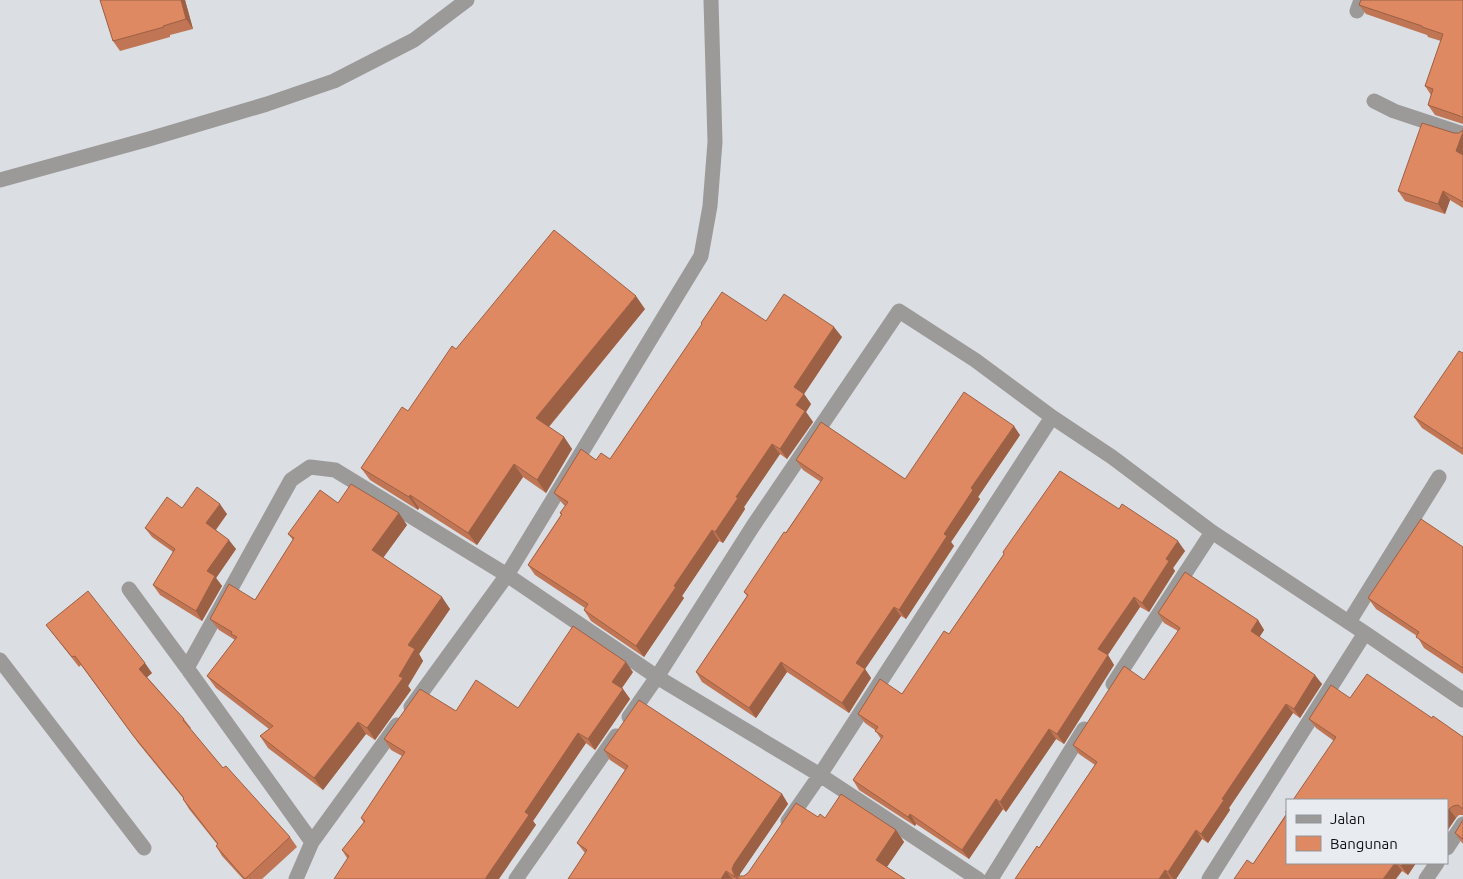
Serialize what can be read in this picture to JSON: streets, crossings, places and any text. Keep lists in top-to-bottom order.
{
  "legend": ["Jalan", "Bangunan"]
}
